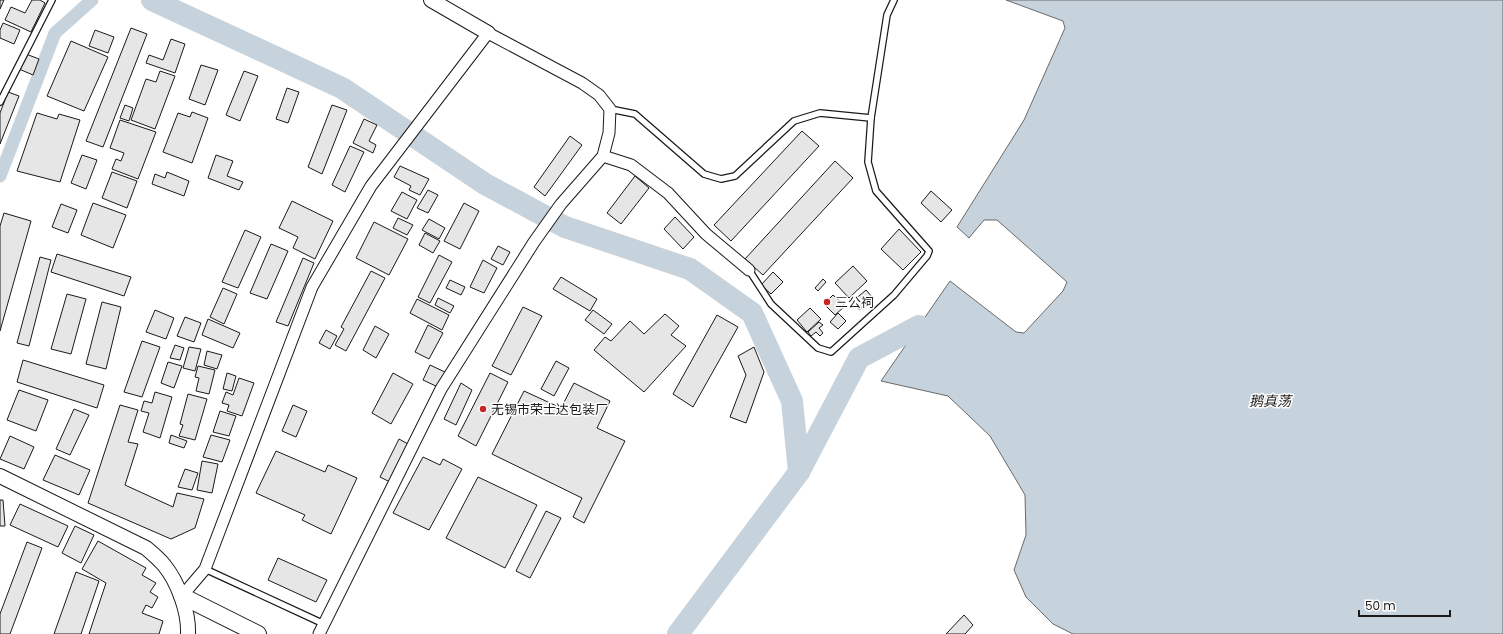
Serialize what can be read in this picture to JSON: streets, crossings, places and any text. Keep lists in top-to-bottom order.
{
  "water": ["鹅真荡"],
  "places": ["三公祠", "无锡市荣士达包装厂"],
  "scale_bar": "50 m"
}
